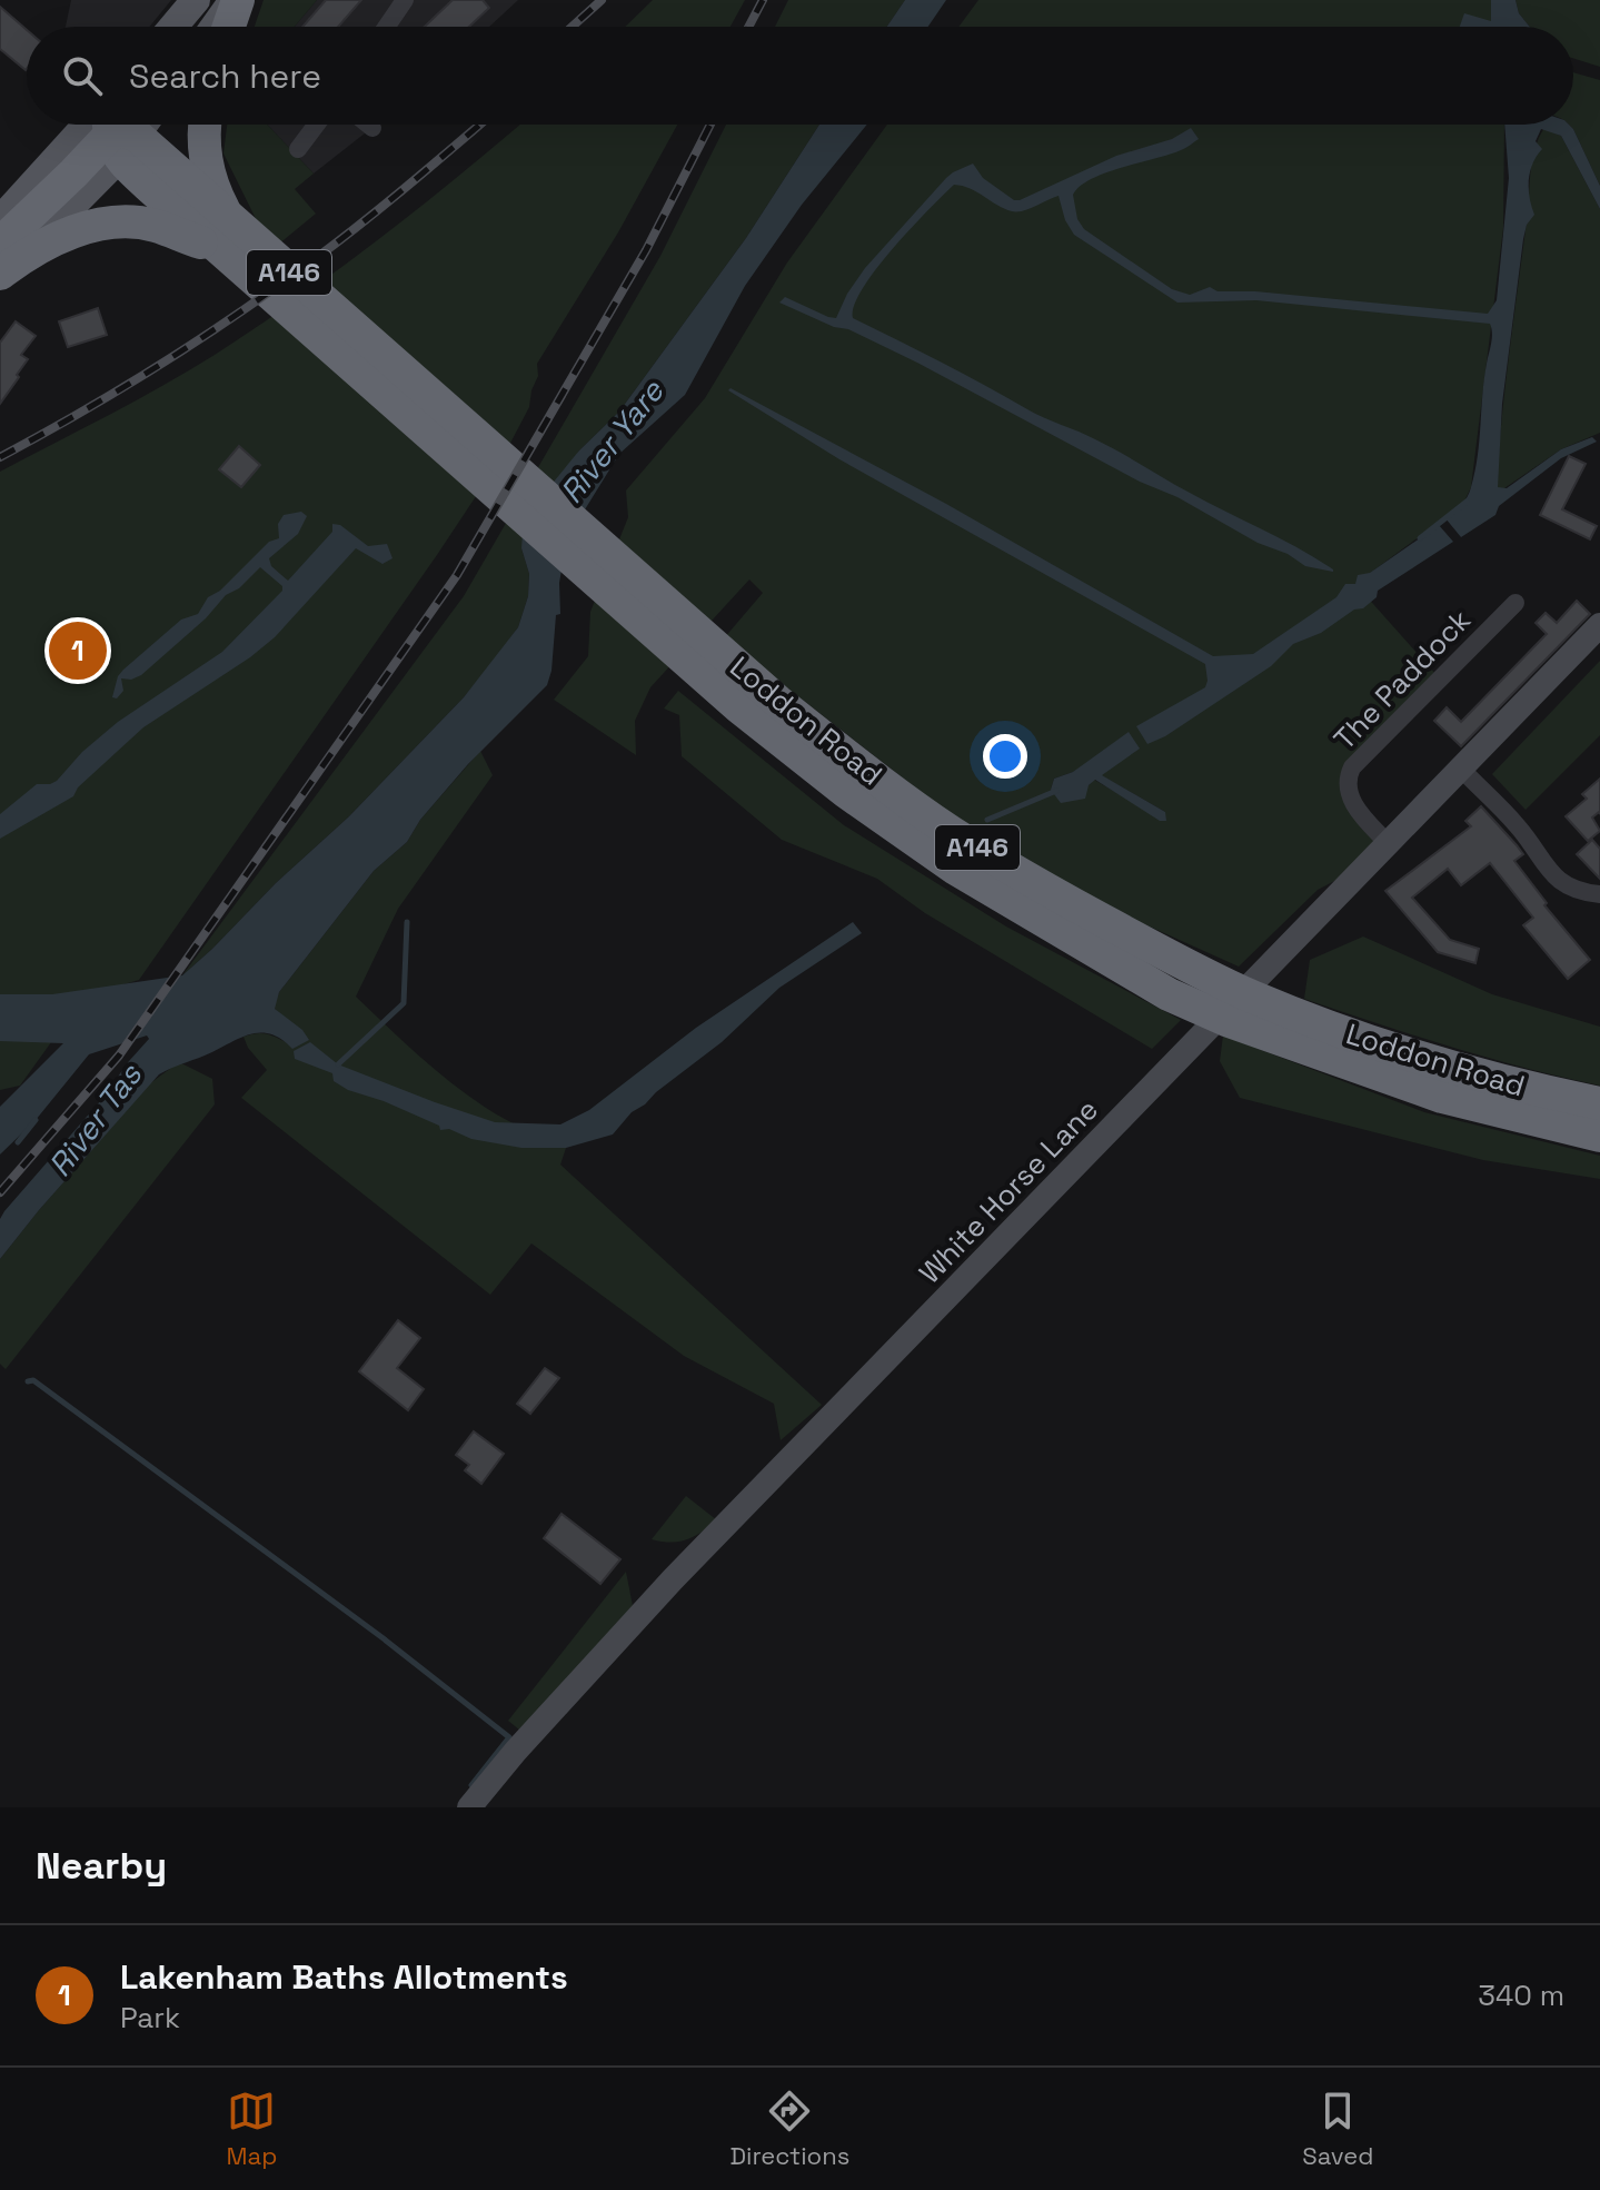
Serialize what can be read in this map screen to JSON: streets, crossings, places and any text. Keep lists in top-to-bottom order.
{
  "streets": {
    "highway": ["A146", "Loddon Road"],
    "street": ["The Paddock", "White Horse Lane"]
  },
  "crossings": [
    ["A146", "Loddon Road"],
    ["The Paddock", "White Horse Lane"]
  ],
  "water": ["River Yare", "River Tas"],
  "page": {
    "search": "Search here",
    "pins": "1",
    "heading": "Nearby",
    "list": [
      {
        "mark": "1",
        "name": "Lakenham Baths Allotments",
        "note": "Park",
        "value": "340 m"
      }
    ],
    "nav": ["Map", "Directions", "Saved"]
  }
}
